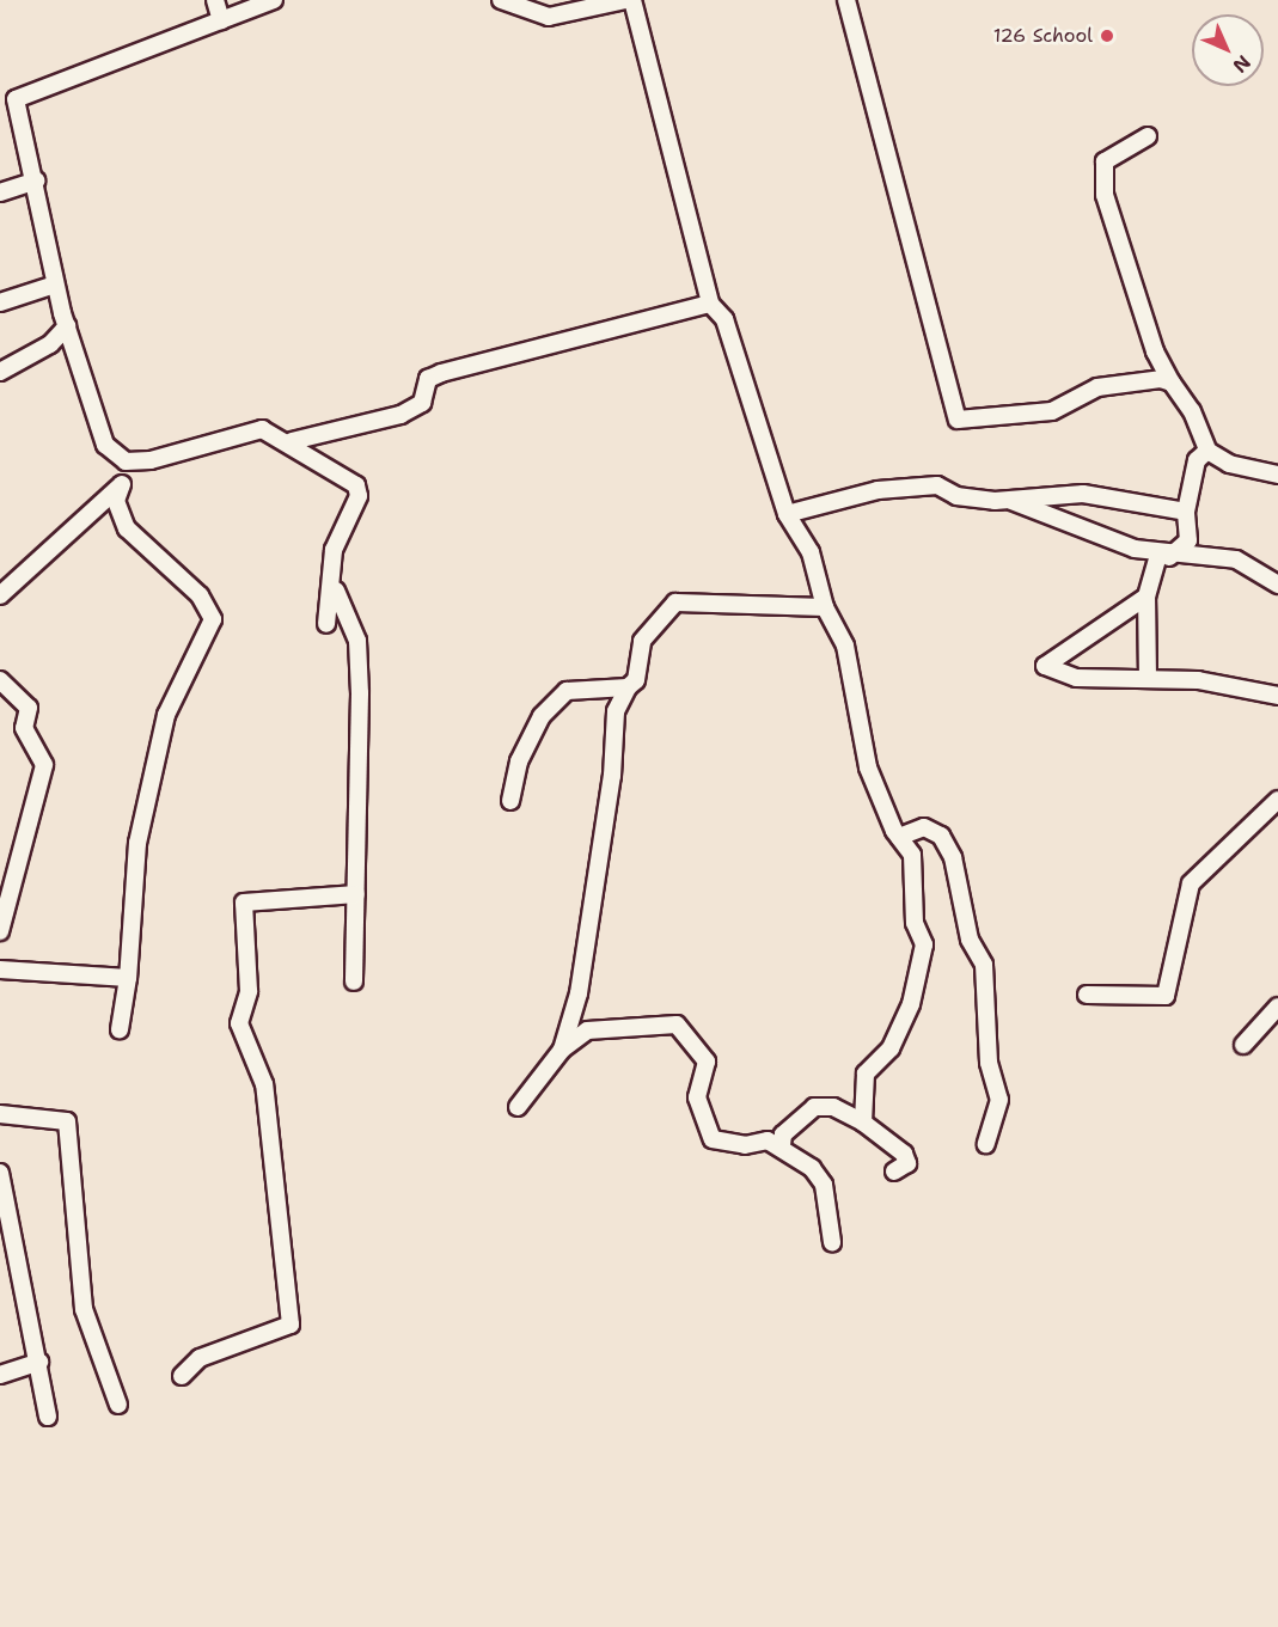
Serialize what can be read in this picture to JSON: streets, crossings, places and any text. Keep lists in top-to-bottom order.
{
  "places": ["126 School"],
  "north": "bottom right"
}
